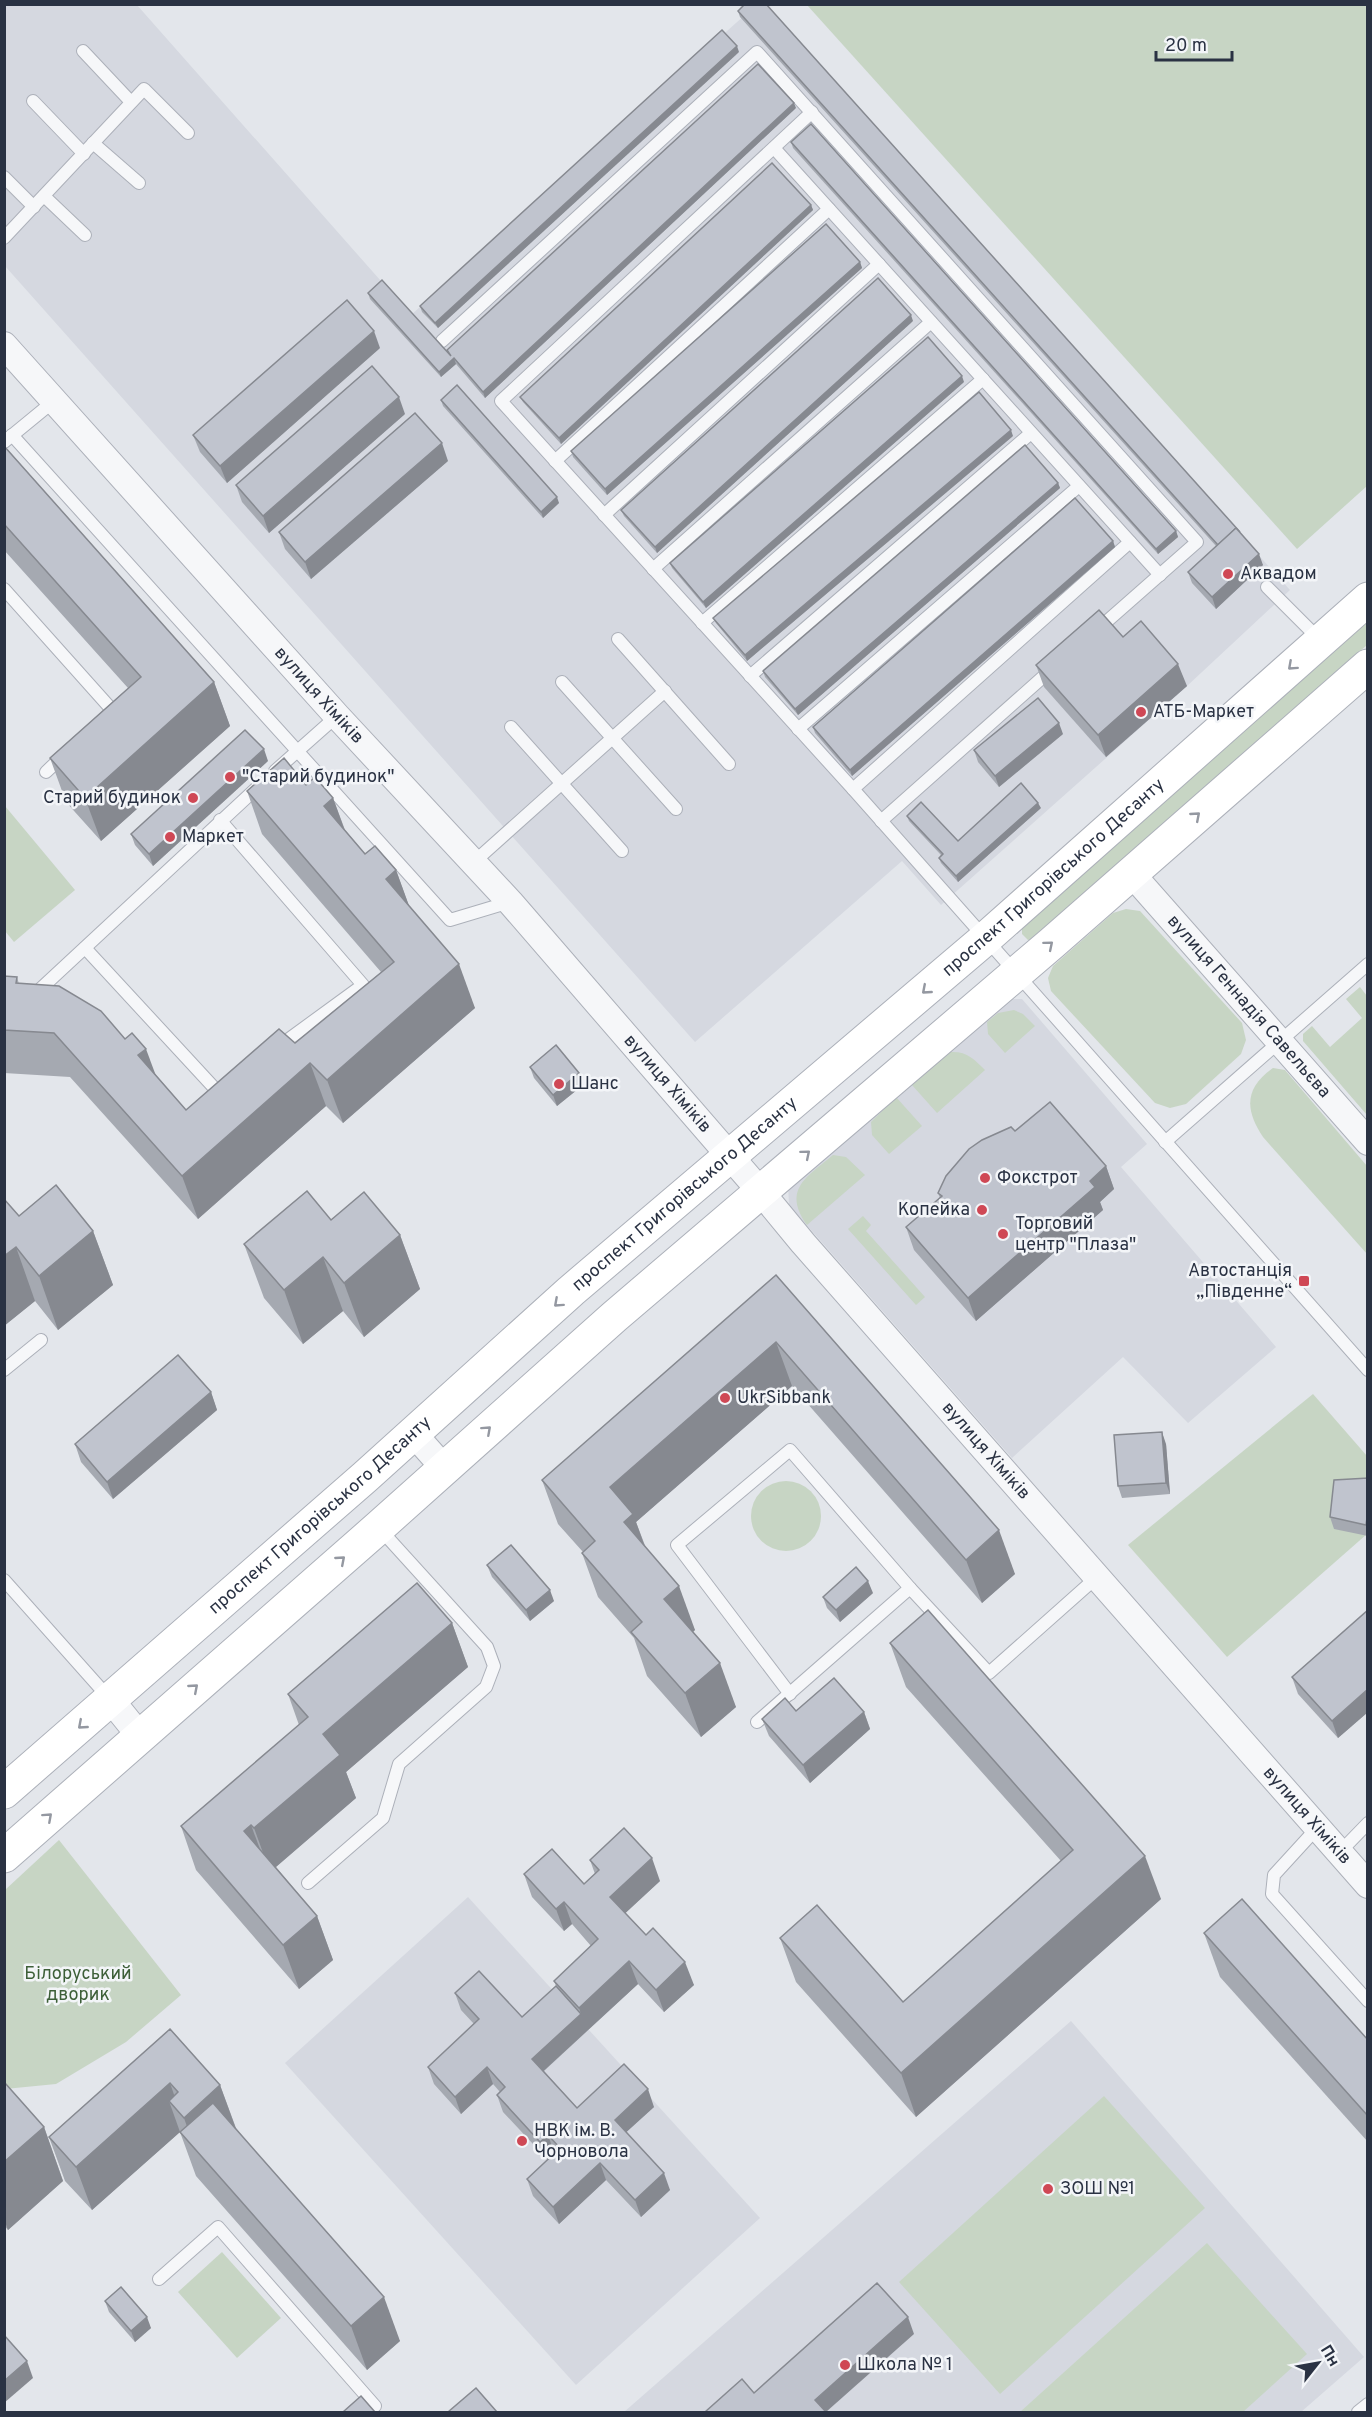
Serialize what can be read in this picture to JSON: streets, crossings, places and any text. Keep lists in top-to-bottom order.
{
  "streets": {
    "street": ["вулиця Хіміків", "проспект Григорівського Десанту", "вулиця Геннадія Савельєва"]
  },
  "crossings": [
    ["вулиця Хіміків", "проспект Григорівського Десанту"]
  ],
  "parks": ["Білоруський дворик"],
  "places": {
    "other": [
      "Аквадом",
      "АТБ-Маркет",
      "\"Старий будинок\"",
      "Старий будинок",
      "Маркет",
      "Шанс",
      "Фокстрот",
      "Копейка",
      "Торговий центр \"Плаза\"",
      "UkrSibbank",
      "НВК ім. В. Чорновола",
      "ЗОШ №1",
      "Школа № 1"
    ],
    "transit": ["Автостанція „Південне“"]
  },
  "scale_bar": "20 m",
  "north": "top right"
}
